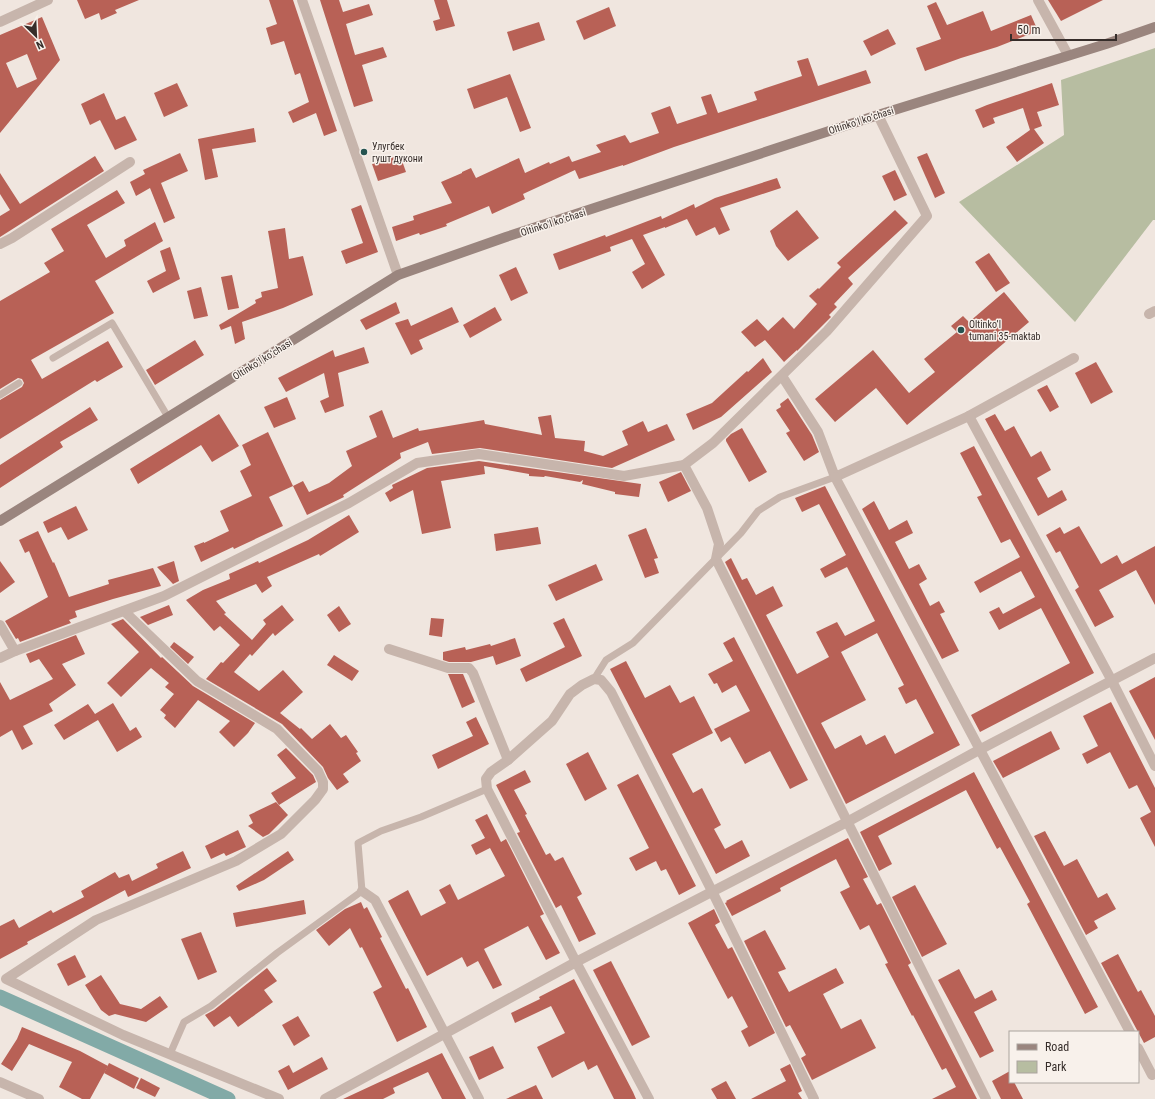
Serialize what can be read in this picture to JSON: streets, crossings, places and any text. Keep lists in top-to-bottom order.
{
  "streets": {
    "main road": ["Oltinkoʻl koʻchasi"]
  },
  "places": ["Улугбек гушт дукони", "Oltinko’l tumani 35-maktab"],
  "legend": ["Road", "Park"],
  "scale_bar": "50 m",
  "north": "bottom right"
}
